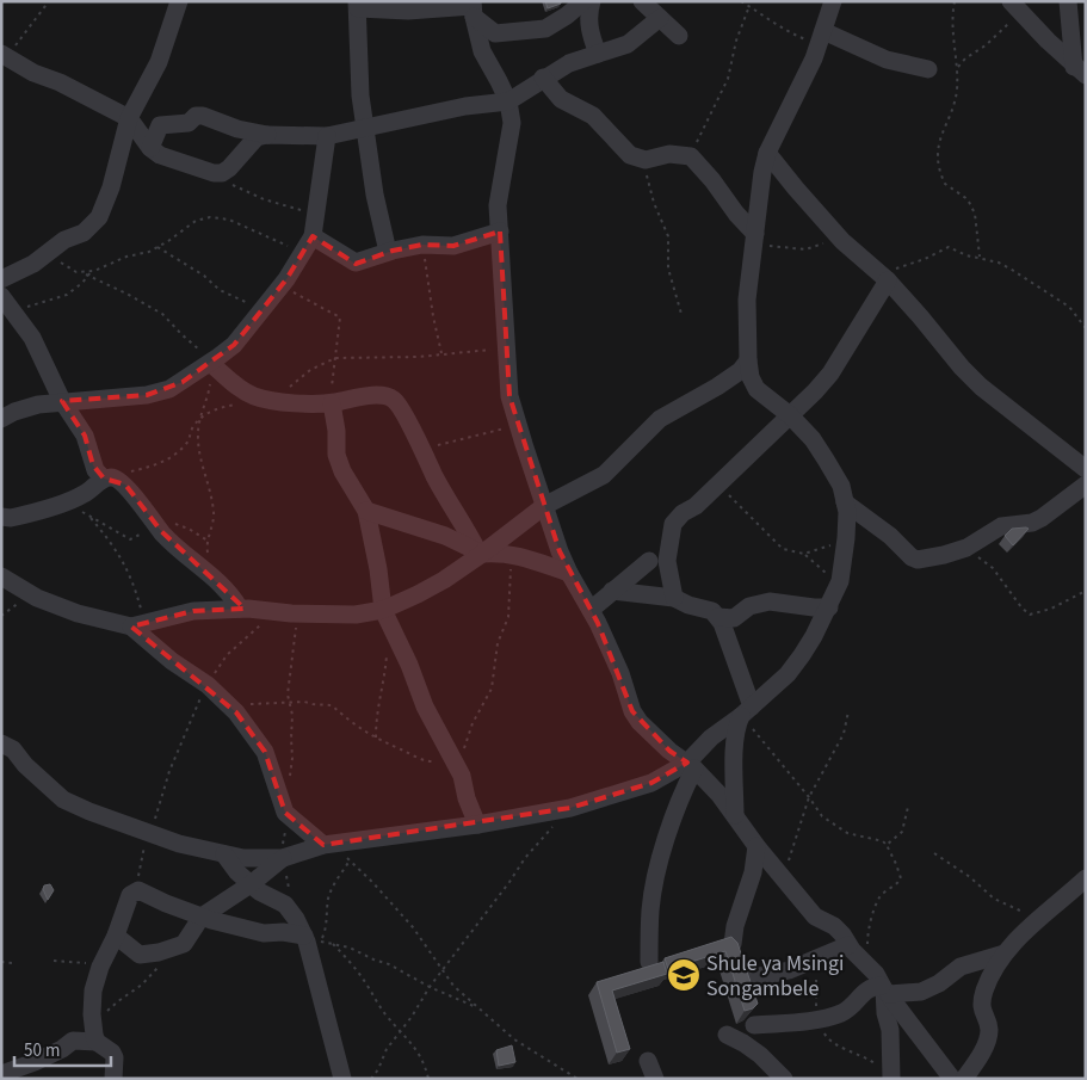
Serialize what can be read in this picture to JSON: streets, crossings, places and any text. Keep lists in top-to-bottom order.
{
  "places": {
    "school or university": ["Shule ya Msingi Songambele"]
  },
  "scale_bar": "50 m"
}
